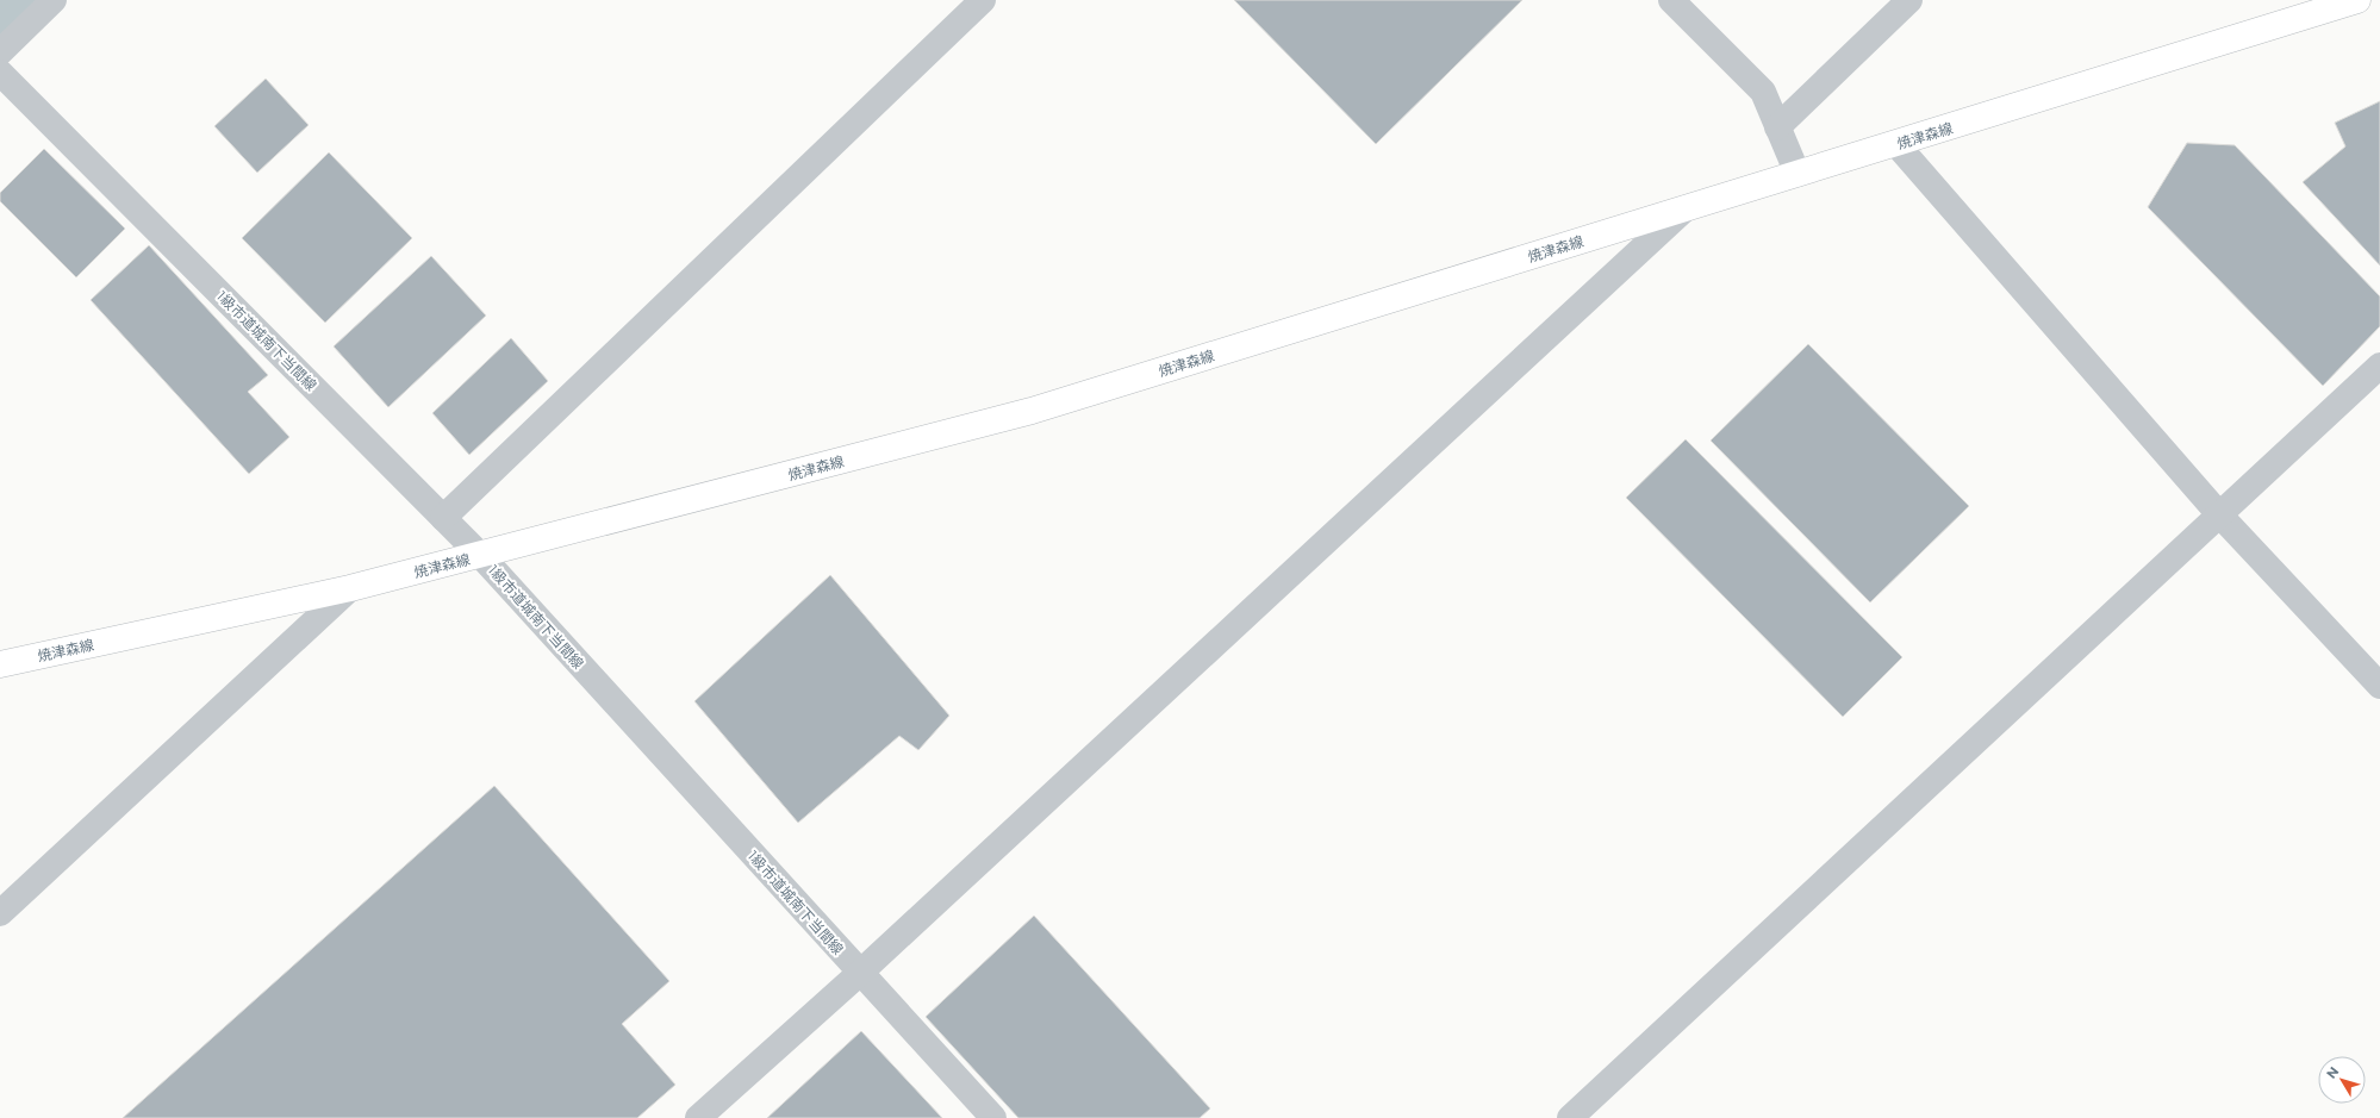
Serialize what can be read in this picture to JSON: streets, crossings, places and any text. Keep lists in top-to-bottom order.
{
  "streets": {
    "main road": ["焼津森線"],
    "street": ["1級市道城南下当間線"]
  },
  "crossings": [
    ["焼津森線", "1級市道城南下当間線"]
  ],
  "north": "top left"
}
